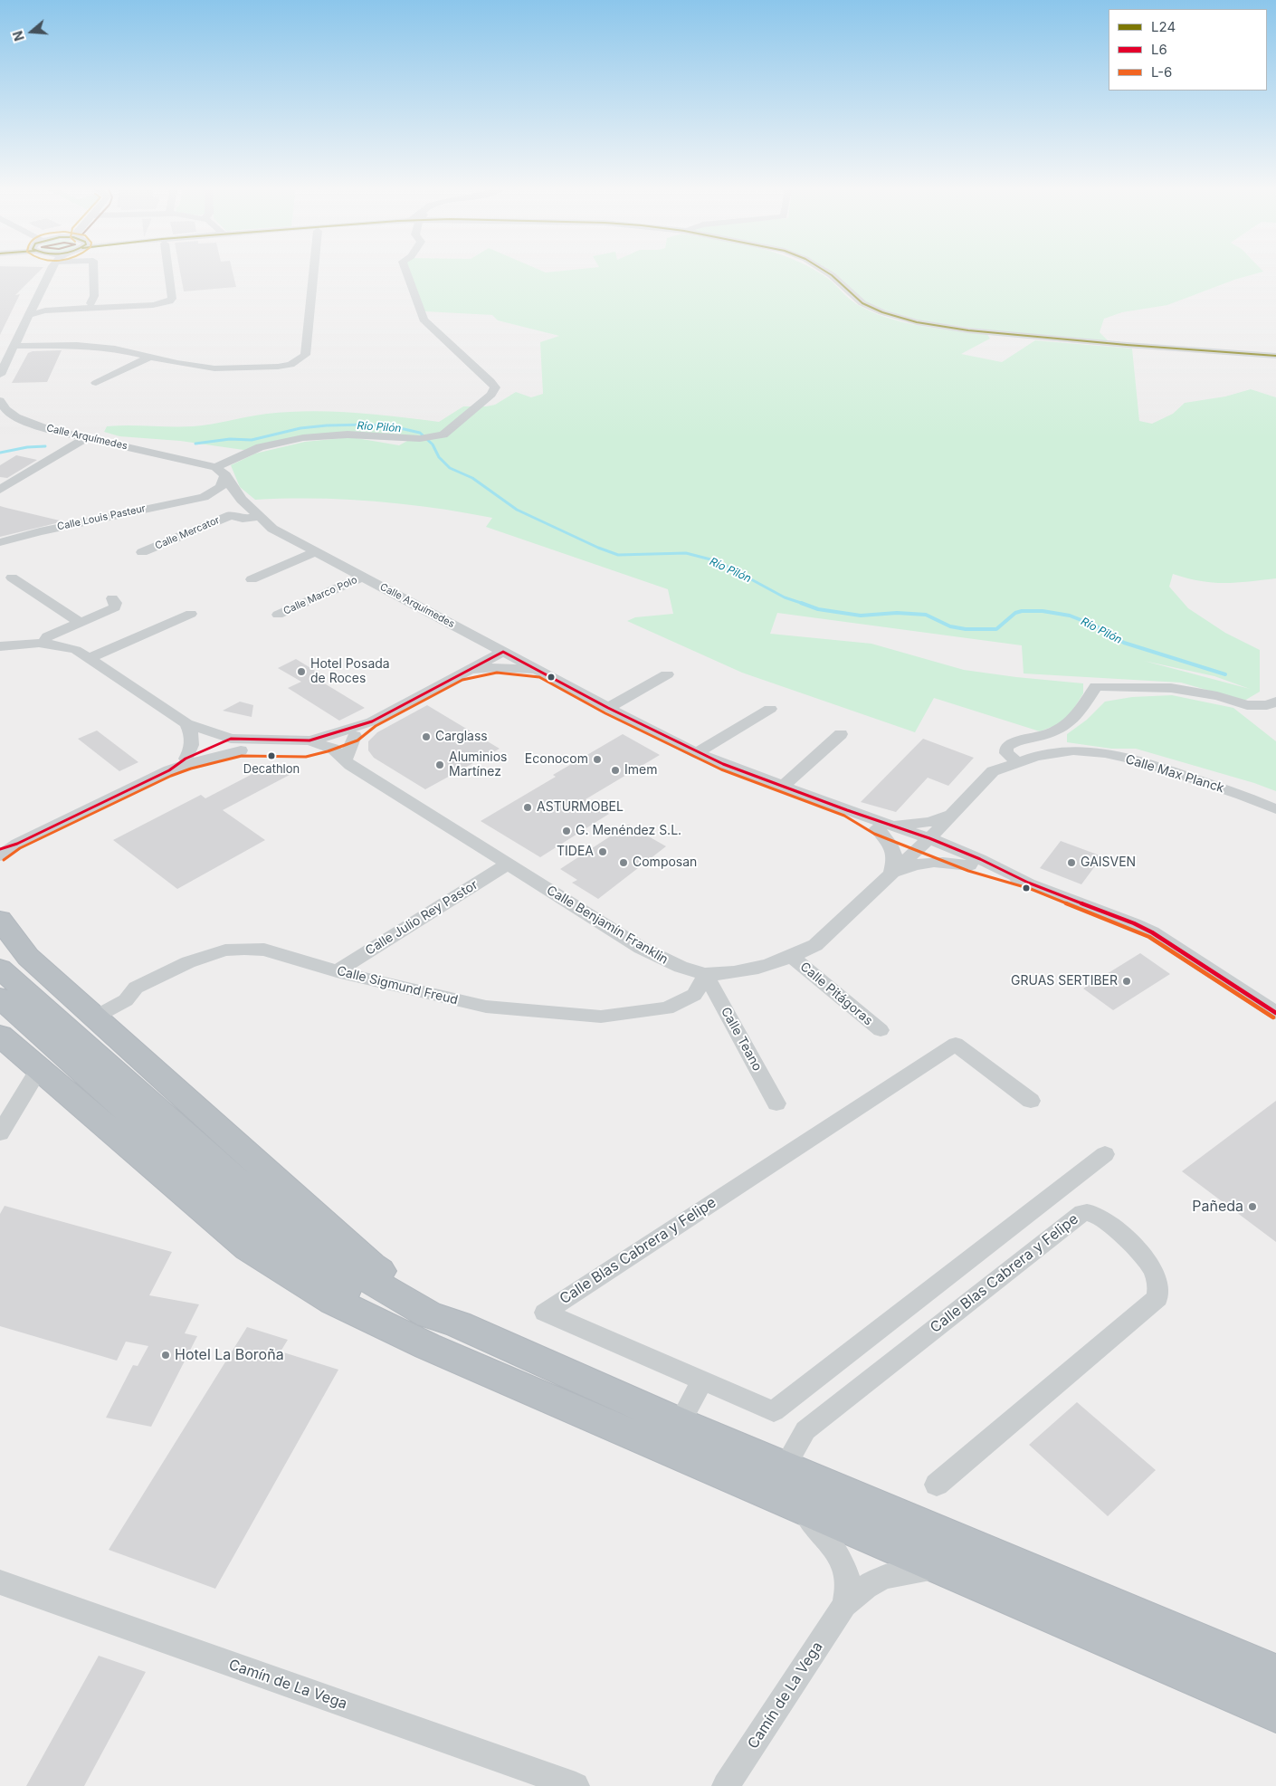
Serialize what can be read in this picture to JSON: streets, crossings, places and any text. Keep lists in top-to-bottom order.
{
  "streets": {
    "street": [
      "Calle Arquímedes",
      "Calle Louis Pasteur",
      "Calle Mercator",
      "Calle Marco Polo",
      "Calle Max Planck",
      "Calle Julio Rey Pastor",
      "Calle Benjamín Franklin",
      "Calle Sigmund Freud",
      "Calle Pitágoras",
      "Calle Teano",
      "Calle Blas Cabrera y Felipe",
      "Camín de La Vega"
    ]
  },
  "crossings": [
    ["Calle Arquímedes", "Calle Mercator"],
    ["Calle Arquímedes", "Calle Marco Polo"],
    ["Calle Arquímedes", "Calle Max Planck"],
    ["Calle Arquímedes", "Calle Benjamín Franklin"],
    ["Calle Max Planck", "Calle Benjamín Franklin"],
    ["Calle Julio Rey Pastor", "Calle Benjamín Franklin"],
    ["Calle Julio Rey Pastor", "Calle Sigmund Freud"],
    ["Calle Benjamín Franklin", "Calle Sigmund Freud"],
    ["Calle Benjamín Franklin", "Calle Pitágoras"],
    ["Calle Benjamín Franklin", "Calle Teano"],
    ["Calle Sigmund Freud", "Calle Teano"]
  ],
  "water": ["Río Pilón"],
  "places": [
    "Hotel Posada de Roces",
    "Carglass",
    "Decathlon",
    "Econocom",
    "Aluminios Martínez",
    "Imem",
    "ASTURMOBEL",
    "G. Menéndez S.L.",
    "TIDEA",
    "Composan",
    "GAISVEN",
    "GRUAS SERTIBER",
    "Pañeda",
    "Hotel La Boroña"
  ],
  "lines": ["transit line L24", "transit line L6", "transit line L-6"],
  "legend": ["L24", "L6", "L-6"],
  "north": "left"
}
